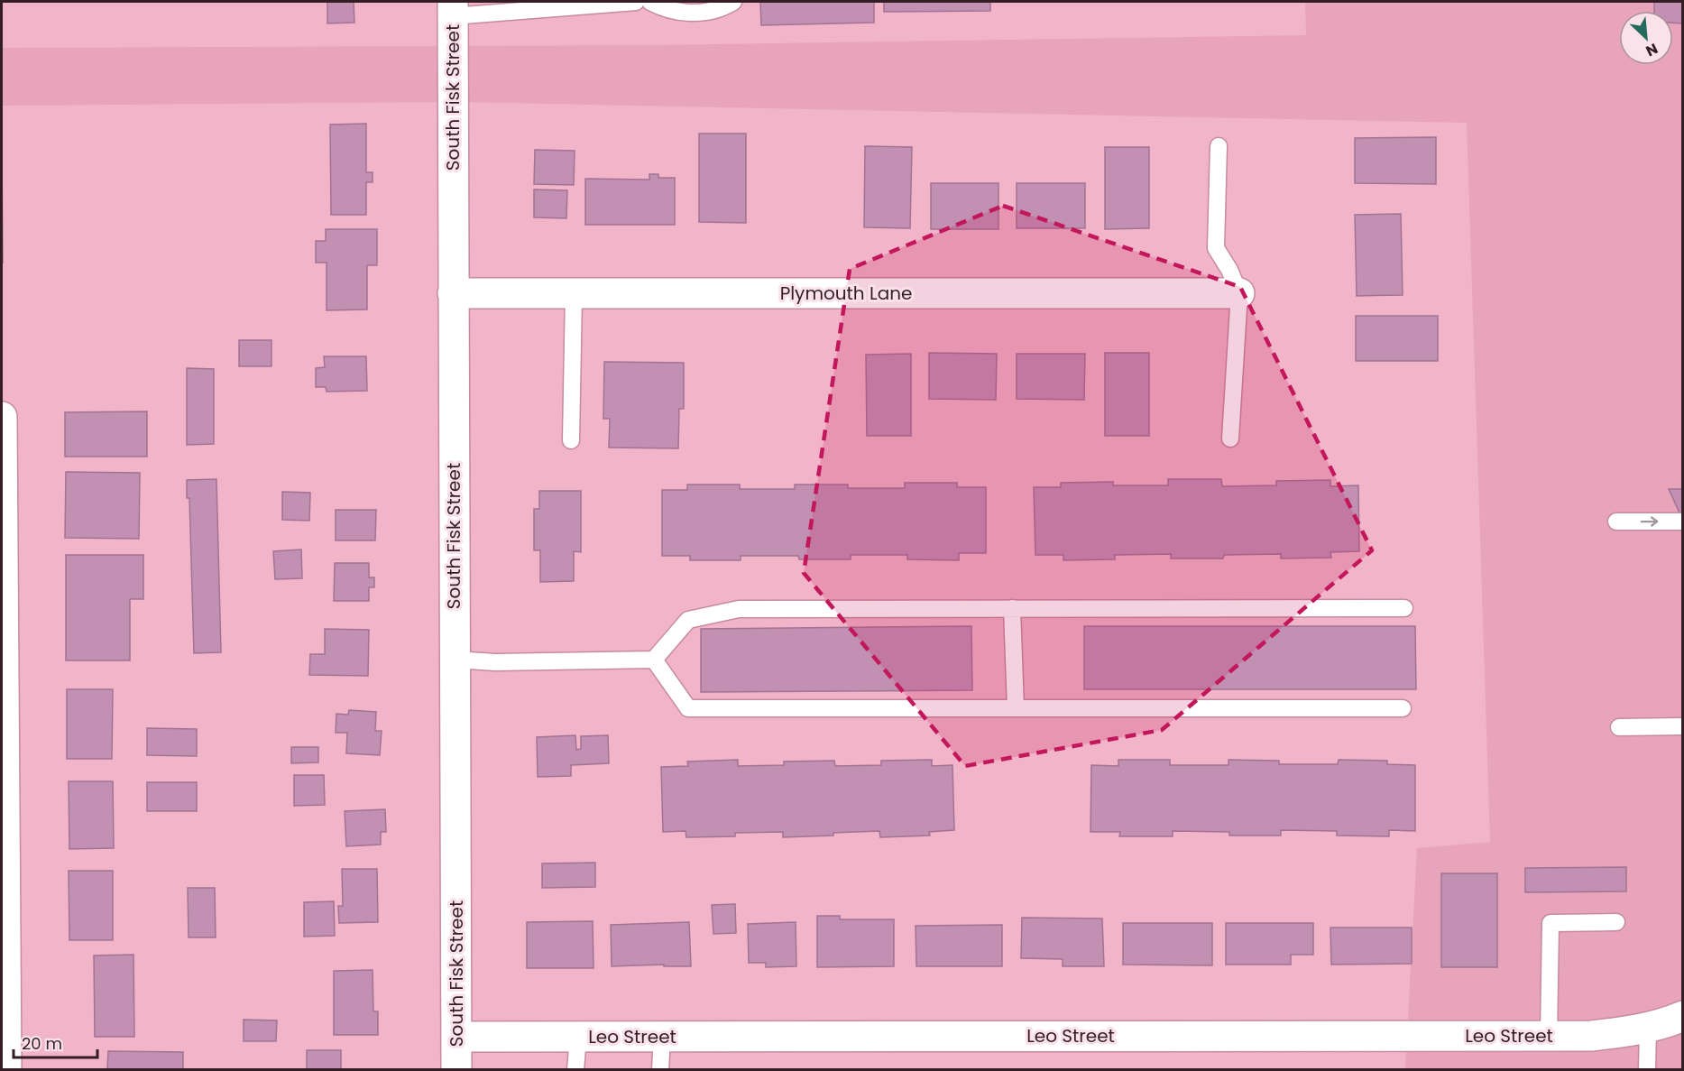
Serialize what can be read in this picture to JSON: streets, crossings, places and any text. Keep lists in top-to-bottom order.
{
  "streets": {
    "street": ["South Fisk Street", "Plymouth Lane", "Leo Street"]
  },
  "crossings": [
    ["South Fisk Street", "Plymouth Lane"],
    ["South Fisk Street", "Leo Street"]
  ],
  "scale_bar": "20 m",
  "north": "bottom right"
}
